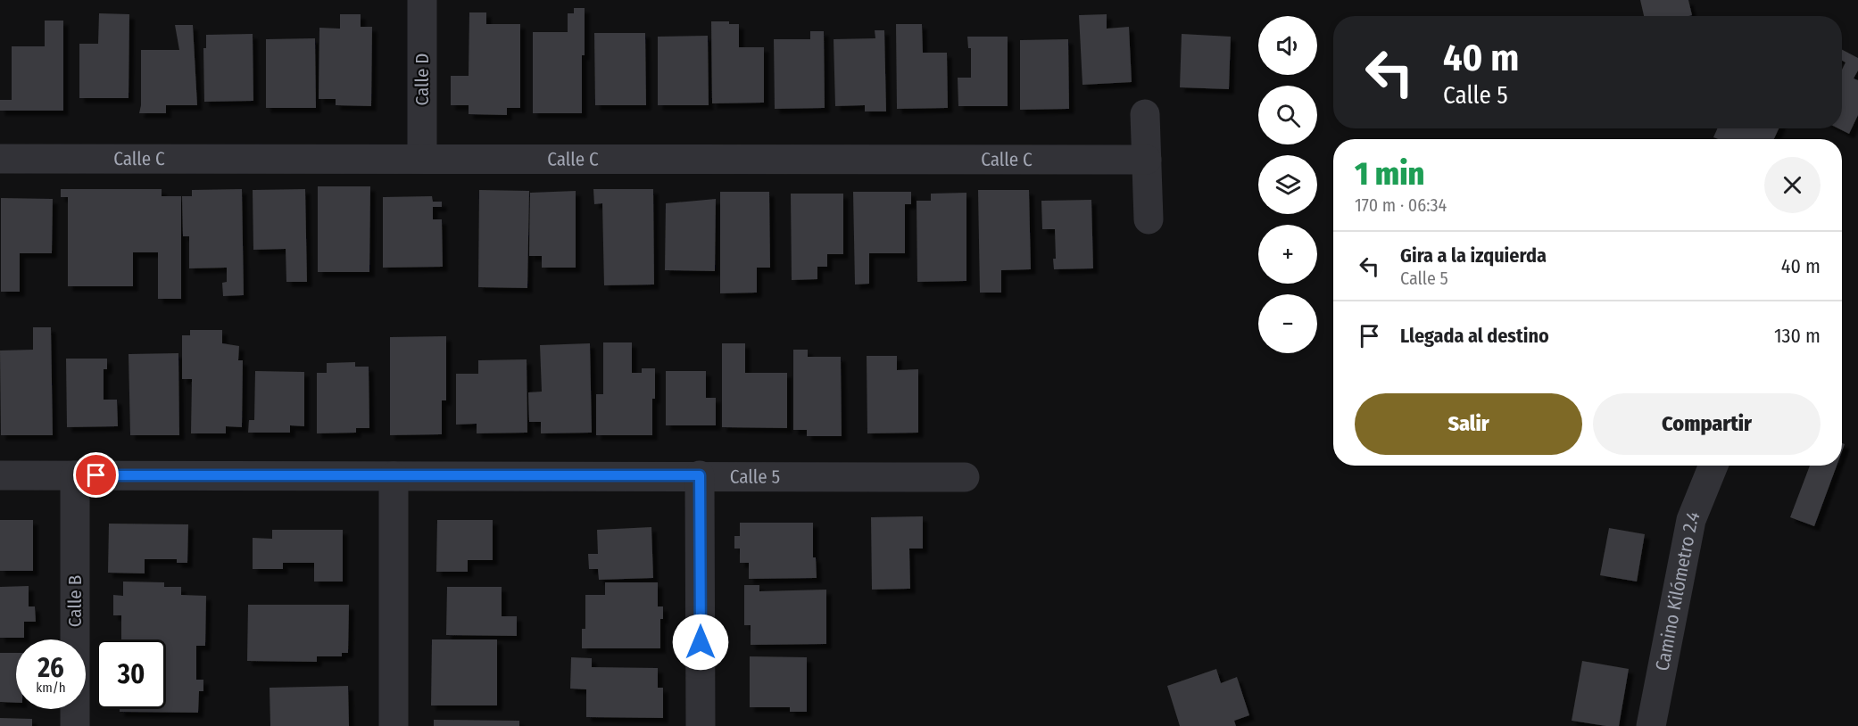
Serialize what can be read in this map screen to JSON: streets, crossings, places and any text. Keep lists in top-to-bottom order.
{
  "streets": {
    "street": [
      "Calle D",
      "Calle C",
      "Calle 5",
      "Camino Kilómetro 2.4",
      "Calle B"
    ]
  },
  "crossings": [
    ["Calle D", "Calle C"],
    ["Calle 5", "Calle B"]
  ],
  "page": {
    "map_buttons": ["+", "−"],
    "turn": ["40 m", "Calle 5"],
    "heading": ["1 min", "170 m · 06:34"],
    "list": [
      {
        "name": "Gira a la izquierda",
        "note": "Calle 5",
        "value": "40 m"
      },
      {
        "name": "Llegada al destino",
        "value": "130 m"
      }
    ],
    "buttons": ["Salir", "Compartir"],
    "speed": "26 km/h",
    "limit": "30"
  }
}
